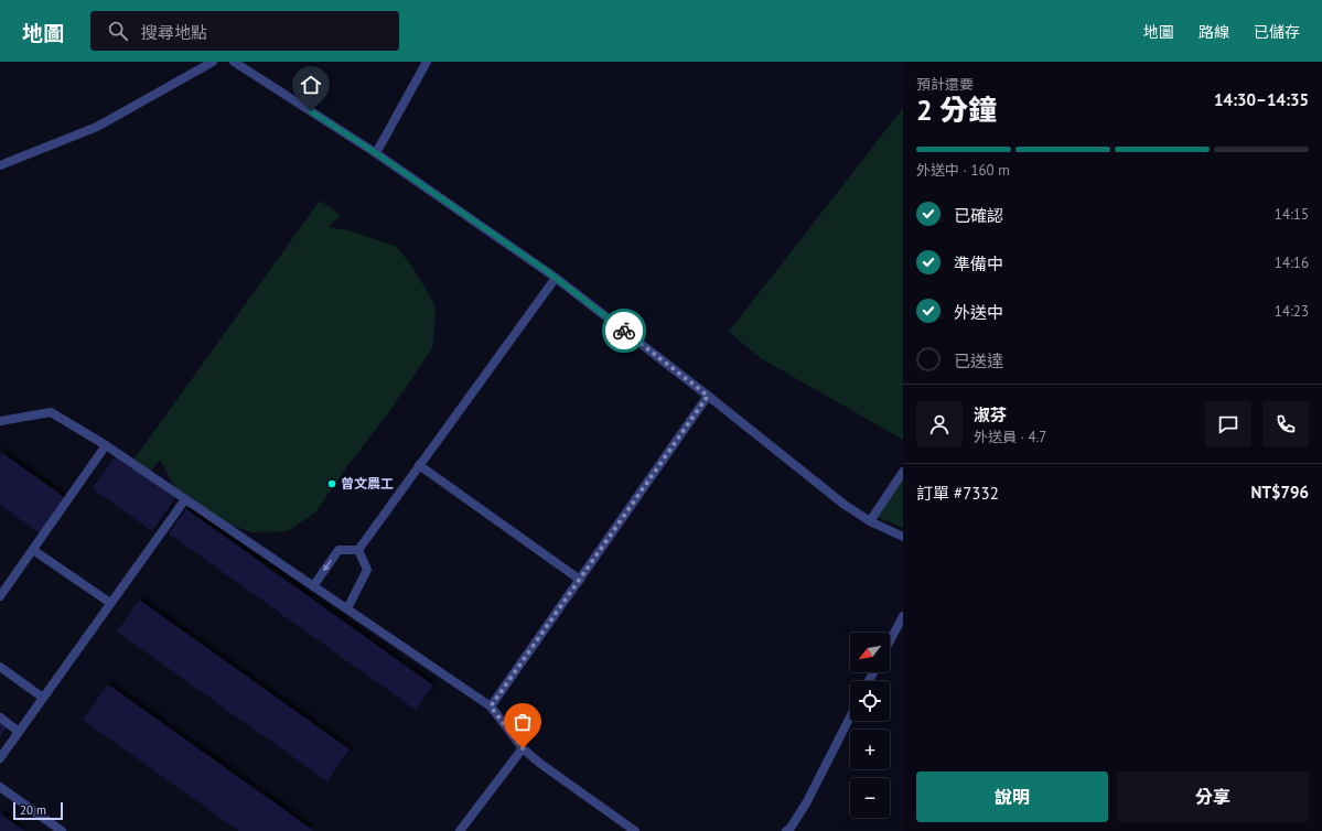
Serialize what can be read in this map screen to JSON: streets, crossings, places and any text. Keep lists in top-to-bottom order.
{
  "places": ["曾文農工"],
  "scale_bar": "20 m",
  "north": "bottom left",
  "page": {
    "header": "地圖",
    "search": "搜尋地點",
    "nav": ["地圖", "路線", "已儲存"],
    "heading": ["2 分鐘", "預計還要", "14:30–14:35"],
    "panel": [
      "淑芬",
      "外送員 · 4.7",
      "訂單 #7332",
      "NT$796"
    ],
    "bar": "外送中 · 160 m",
    "list": [
      ["已確認", "14:15"],
      ["準備中", "14:16"],
      ["外送中", "14:23"],
      "已送達"
    ],
    "map_buttons": ["+", "−"],
    "buttons": ["說明", "分享"],
    "scale": "20 m"
  }
}
